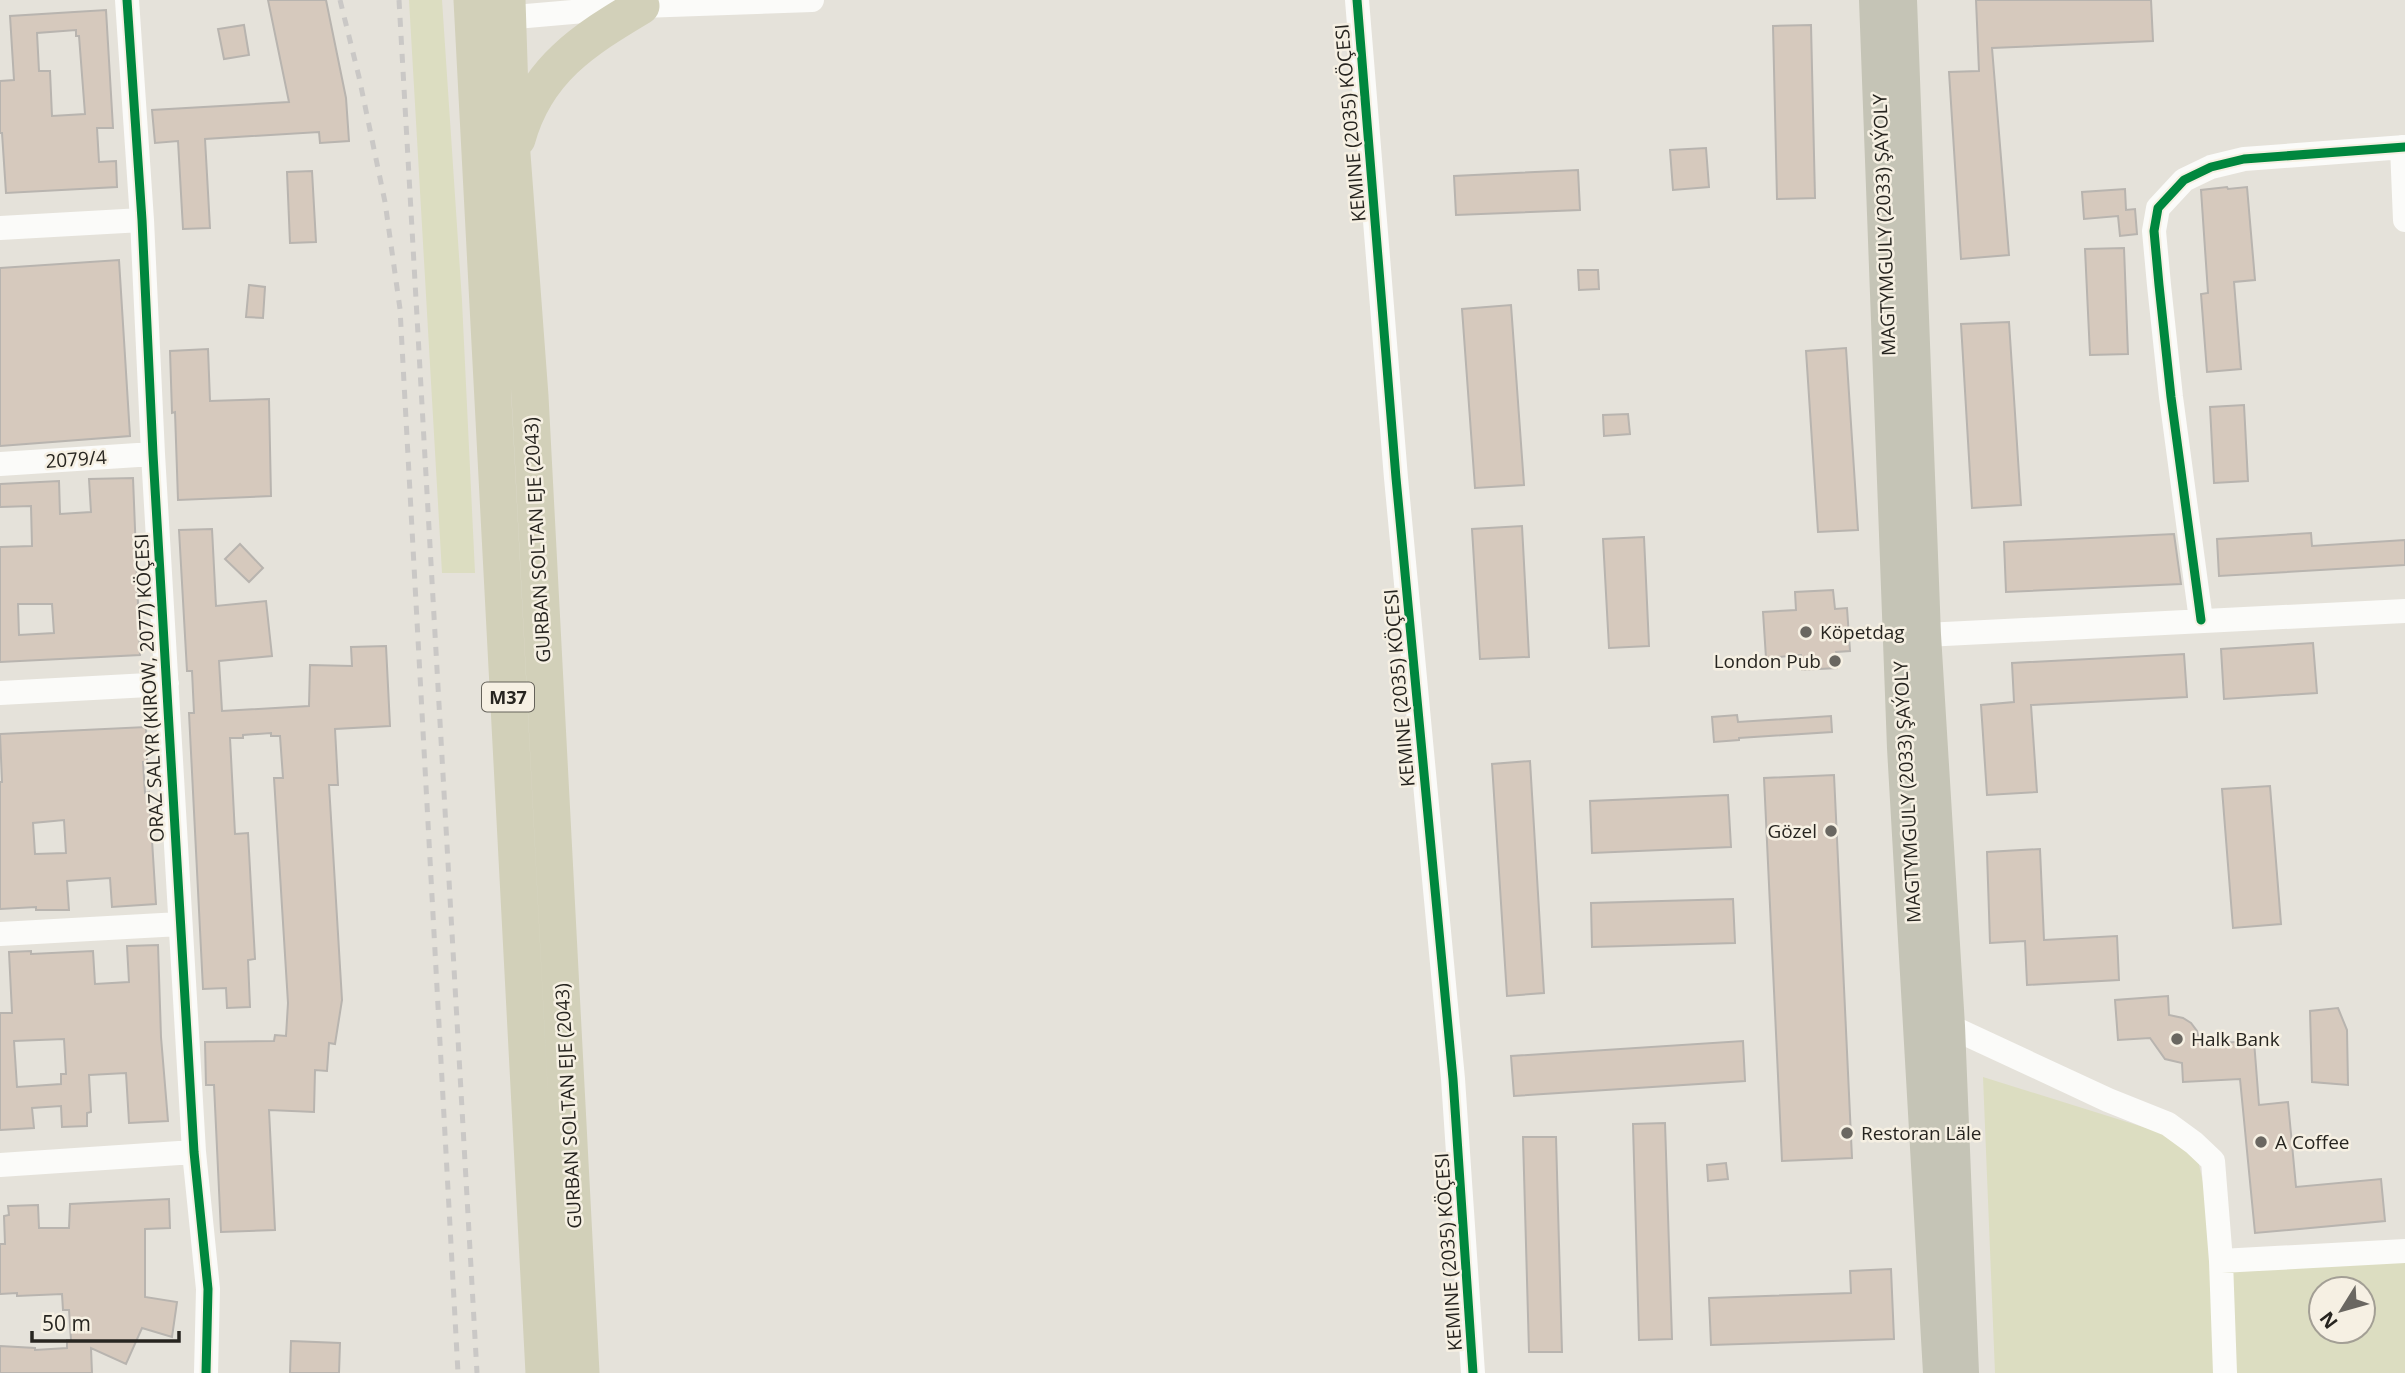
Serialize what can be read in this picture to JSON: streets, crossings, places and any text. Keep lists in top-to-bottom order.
{
  "streets": {
    "highway": ["GURBAN SOLTAN EJE (2043)", "M37"],
    "main road": ["MAGTYMGULY (2033) ŞAÝOLY"],
    "street": ["KEMINE (2035) KÖÇESI", "2079/4", "ORAZ SALYR (KIROW, 2077) KÖÇESI"]
  },
  "crossings": [
    ["2079/4", "ORAZ SALYR (KIROW, 2077) KÖÇESI"]
  ],
  "places": [
    "Köpetdag",
    "London Pub",
    "Gözel",
    "Halk Bank",
    "Restoran Läle",
    "A Coffee"
  ],
  "scale_bar": "50 m",
  "north": "bottom left"
}
